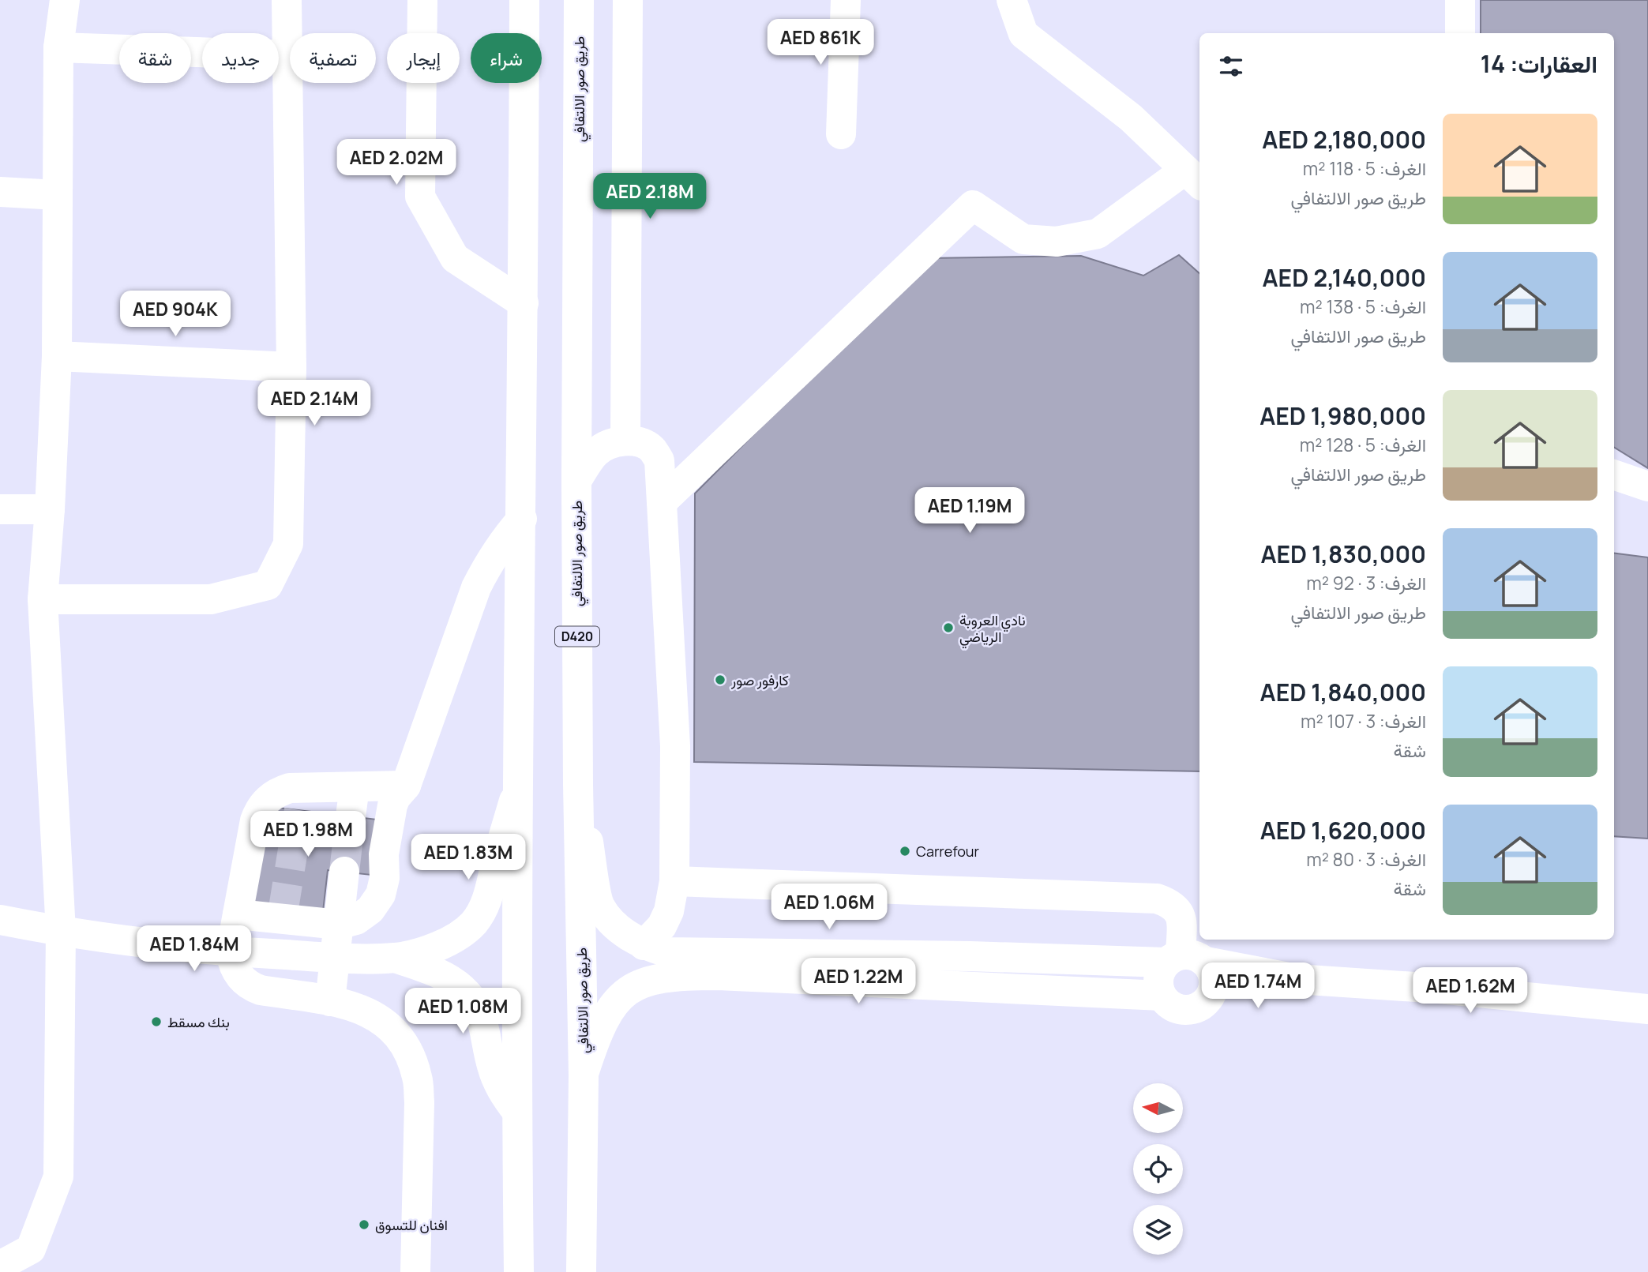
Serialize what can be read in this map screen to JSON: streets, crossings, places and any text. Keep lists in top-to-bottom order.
{
  "streets": {
    "street": ["طريق صور الالتفافي", "D420"]
  },
  "places": [
    "نادي العروبة الرياضي",
    "كارفور صور",
    "Carrefour",
    "بنك مسقط",
    "افنان للتسوق"
  ],
  "north": "left",
  "page": {
    "price": [
      "AED 861K",
      "AED 2.02M",
      "AED 2.18M",
      "AED 904K",
      "AED 2.14M",
      "AED 1.19M",
      "AED 1.98M",
      "AED 1.83M",
      "AED 1.06M",
      "AED 1.84M",
      "AED 1.22M",
      "AED 1.74M",
      "AED 1.62M",
      "AED 1.08M"
    ],
    "chip": [
      "شراء",
      "إيجار",
      "تصفية",
      "جديد",
      "شقة"
    ],
    "heading": "العقارات: 14",
    "list": [
      {
        "name": "AED 2,180,000",
        "note": "الغرف: 5 · 118 m² · طريق صور الالتفافي"
      },
      {
        "name": "AED 2,140,000",
        "note": "الغرف: 5 · 138 m² · طريق صور الالتفافي"
      },
      {
        "name": "AED 1,980,000",
        "note": "الغرف: 5 · 128 m² · طريق صور الالتفافي"
      },
      {
        "name": "AED 1,830,000",
        "note": "الغرف: 3 · 92 m² · طريق صور الالتفافي"
      },
      {
        "name": "AED 1,840,000",
        "note": "الغرف: 3 · 107 m² · شقة"
      },
      {
        "name": "AED 1,620,000",
        "note": "الغرف: 3 · 80 m² · شقة"
      }
    ]
  }
}
